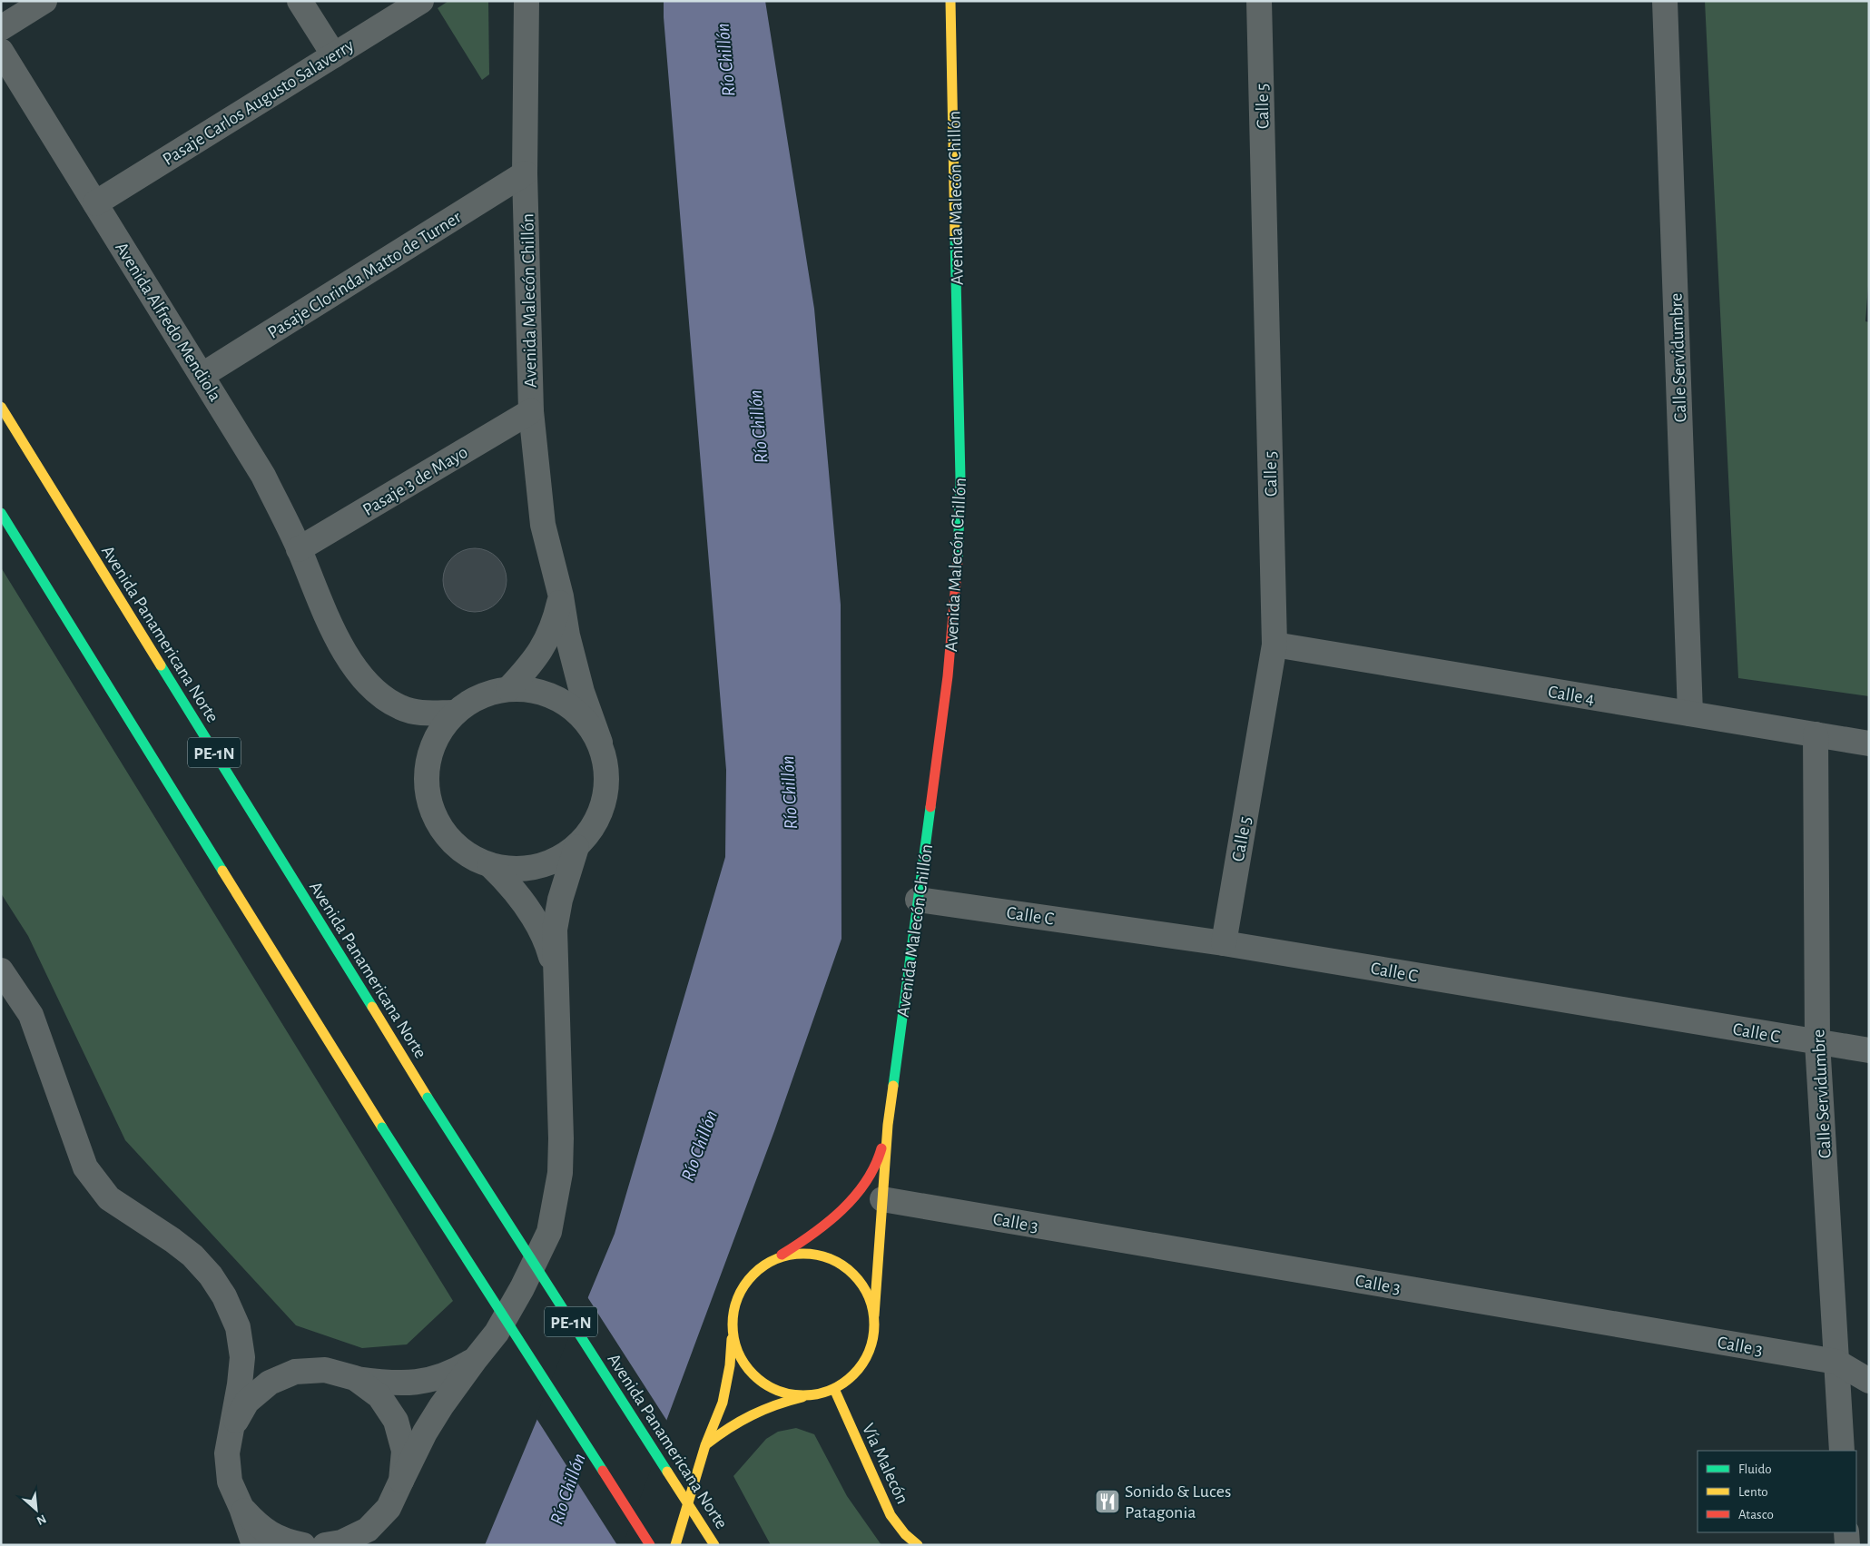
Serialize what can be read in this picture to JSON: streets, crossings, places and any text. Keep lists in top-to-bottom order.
{
  "streets": {
    "main road": [
      "Avenida Malecón Chillón",
      "Avenida Panamericana Norte",
      "PE-1N",
      "Vía Malecón"
    ],
    "street": [
      "Pasaje Carlos Augusto Salaverry",
      "Calle 5",
      "Pasaje Clorinda Matto de Turner",
      "Avenida Alfredo Mendiola",
      "Calle Servidumbre",
      "Pasaje 3 de Mayo",
      "Calle 4",
      "Calle C",
      "Calle 3"
    ]
  },
  "crossings": [
    ["Pasaje Carlos Augusto Salaverry", "Avenida Alfredo Mendiola"],
    ["Calle 5", "Calle 4"],
    ["Calle 5", "Calle C"],
    ["Avenida Malecón Chillón", "Pasaje Clorinda Matto de Turner"],
    ["Avenida Malecón Chillón", "Pasaje 3 de Mayo"],
    ["Avenida Malecón Chillón", "Calle C"],
    ["Avenida Malecón Chillón", "Calle 3"],
    ["Avenida Malecón Chillón", "Vía Malecón"],
    ["Pasaje Clorinda Matto de Turner", "Avenida Alfredo Mendiola"],
    ["Avenida Alfredo Mendiola", "Pasaje 3 de Mayo"],
    ["Calle Servidumbre", "Calle 4"],
    ["Calle Servidumbre", "Calle C"],
    ["Calle Servidumbre", "Calle 3"]
  ],
  "water": ["Río Chillón"],
  "places": {
    "restaurant": ["Sonido & Luces Patagonia"]
  },
  "legend": ["Fluido", "Lento", "Atasco"],
  "north": "bottom right"
}
